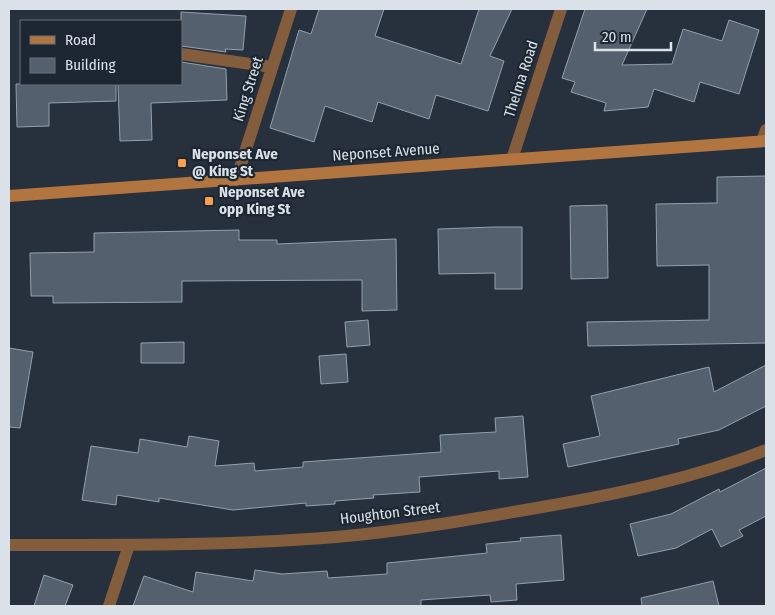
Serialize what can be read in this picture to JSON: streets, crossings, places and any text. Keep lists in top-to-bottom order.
{
  "streets": {
    "main road": ["Neponset Avenue"],
    "street": ["Thelma Road", "King Street", "Houghton Street"]
  },
  "crossings": [
    ["Thelma Road", "Neponset Avenue"],
    ["King Street", "Neponset Avenue"]
  ],
  "places": {
    "transit": ["Neponset Ave @ King St", "Neponset Ave opp King St"]
  },
  "legend": ["Road", "Building"],
  "scale_bar": "20 m"
}
